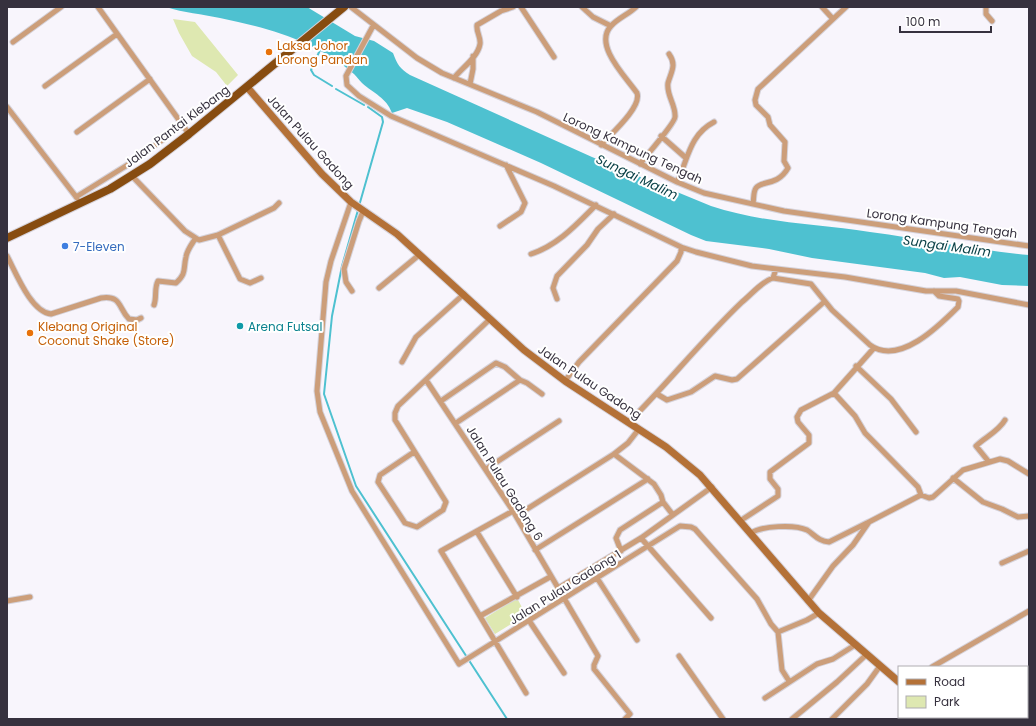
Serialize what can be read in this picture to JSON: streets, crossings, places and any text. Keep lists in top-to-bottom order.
{
  "streets": {
    "highway": ["Jalan Pantai Klebang"],
    "main road": ["Jalan Pulau Gadong"],
    "street": ["Lorong Kampung Tengah", "Jalan Pulau Gadong 6", "Jalan Pulau Gadong 1"]
  },
  "crossings": [
    ["Jalan Pantai Klebang", "Jalan Pulau Gadong"],
    ["Jalan Pulau Gadong", "Jalan Pulau Gadong 1"],
    ["Jalan Pulau Gadong 6", "Jalan Pulau Gadong 1"]
  ],
  "water": ["Sungai Malim"],
  "places": [
    "Laksa Johor Lorong Pandan",
    "7-Eleven",
    "Arena Futsal",
    "Klebang Original Coconut Shake (Store)"
  ],
  "legend": ["Road", "Park"],
  "scale_bar": "100 m"
}
